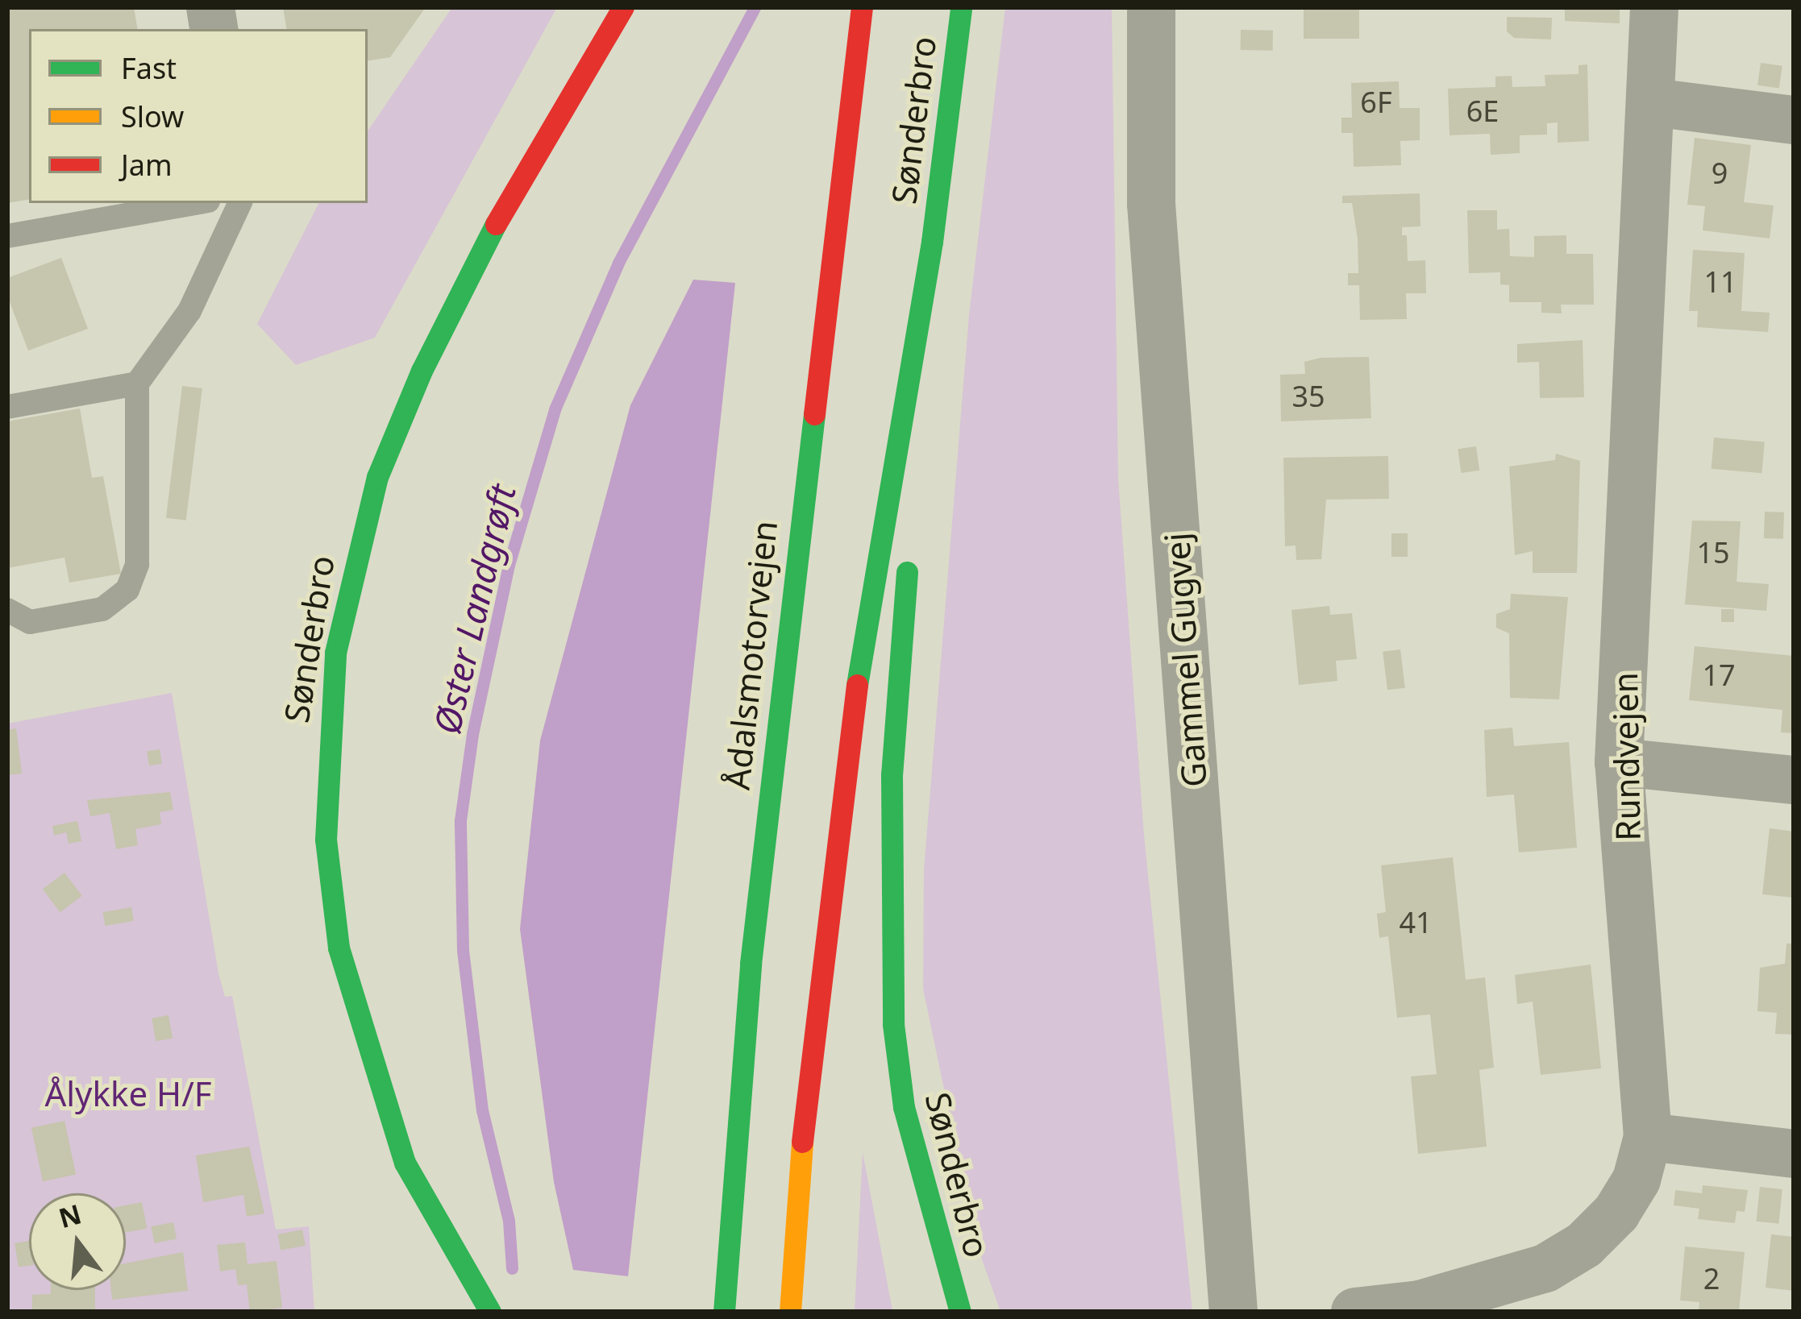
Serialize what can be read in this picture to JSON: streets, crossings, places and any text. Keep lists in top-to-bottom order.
{
  "streets": {
    "main road": ["Sønderbro", "Ådalsmotorvejen"],
    "street": ["Gammel Gugvej", "Rundvejen"]
  },
  "water": ["Øster Landgrøft"],
  "parks": ["Ålykke H/F"],
  "house_numbers": [
    "6F",
    "6E",
    "9",
    "11",
    "35",
    "15",
    "17",
    "41",
    "2"
  ],
  "legend": ["Fast", "Slow", "Jam"],
  "north": "top"
}
